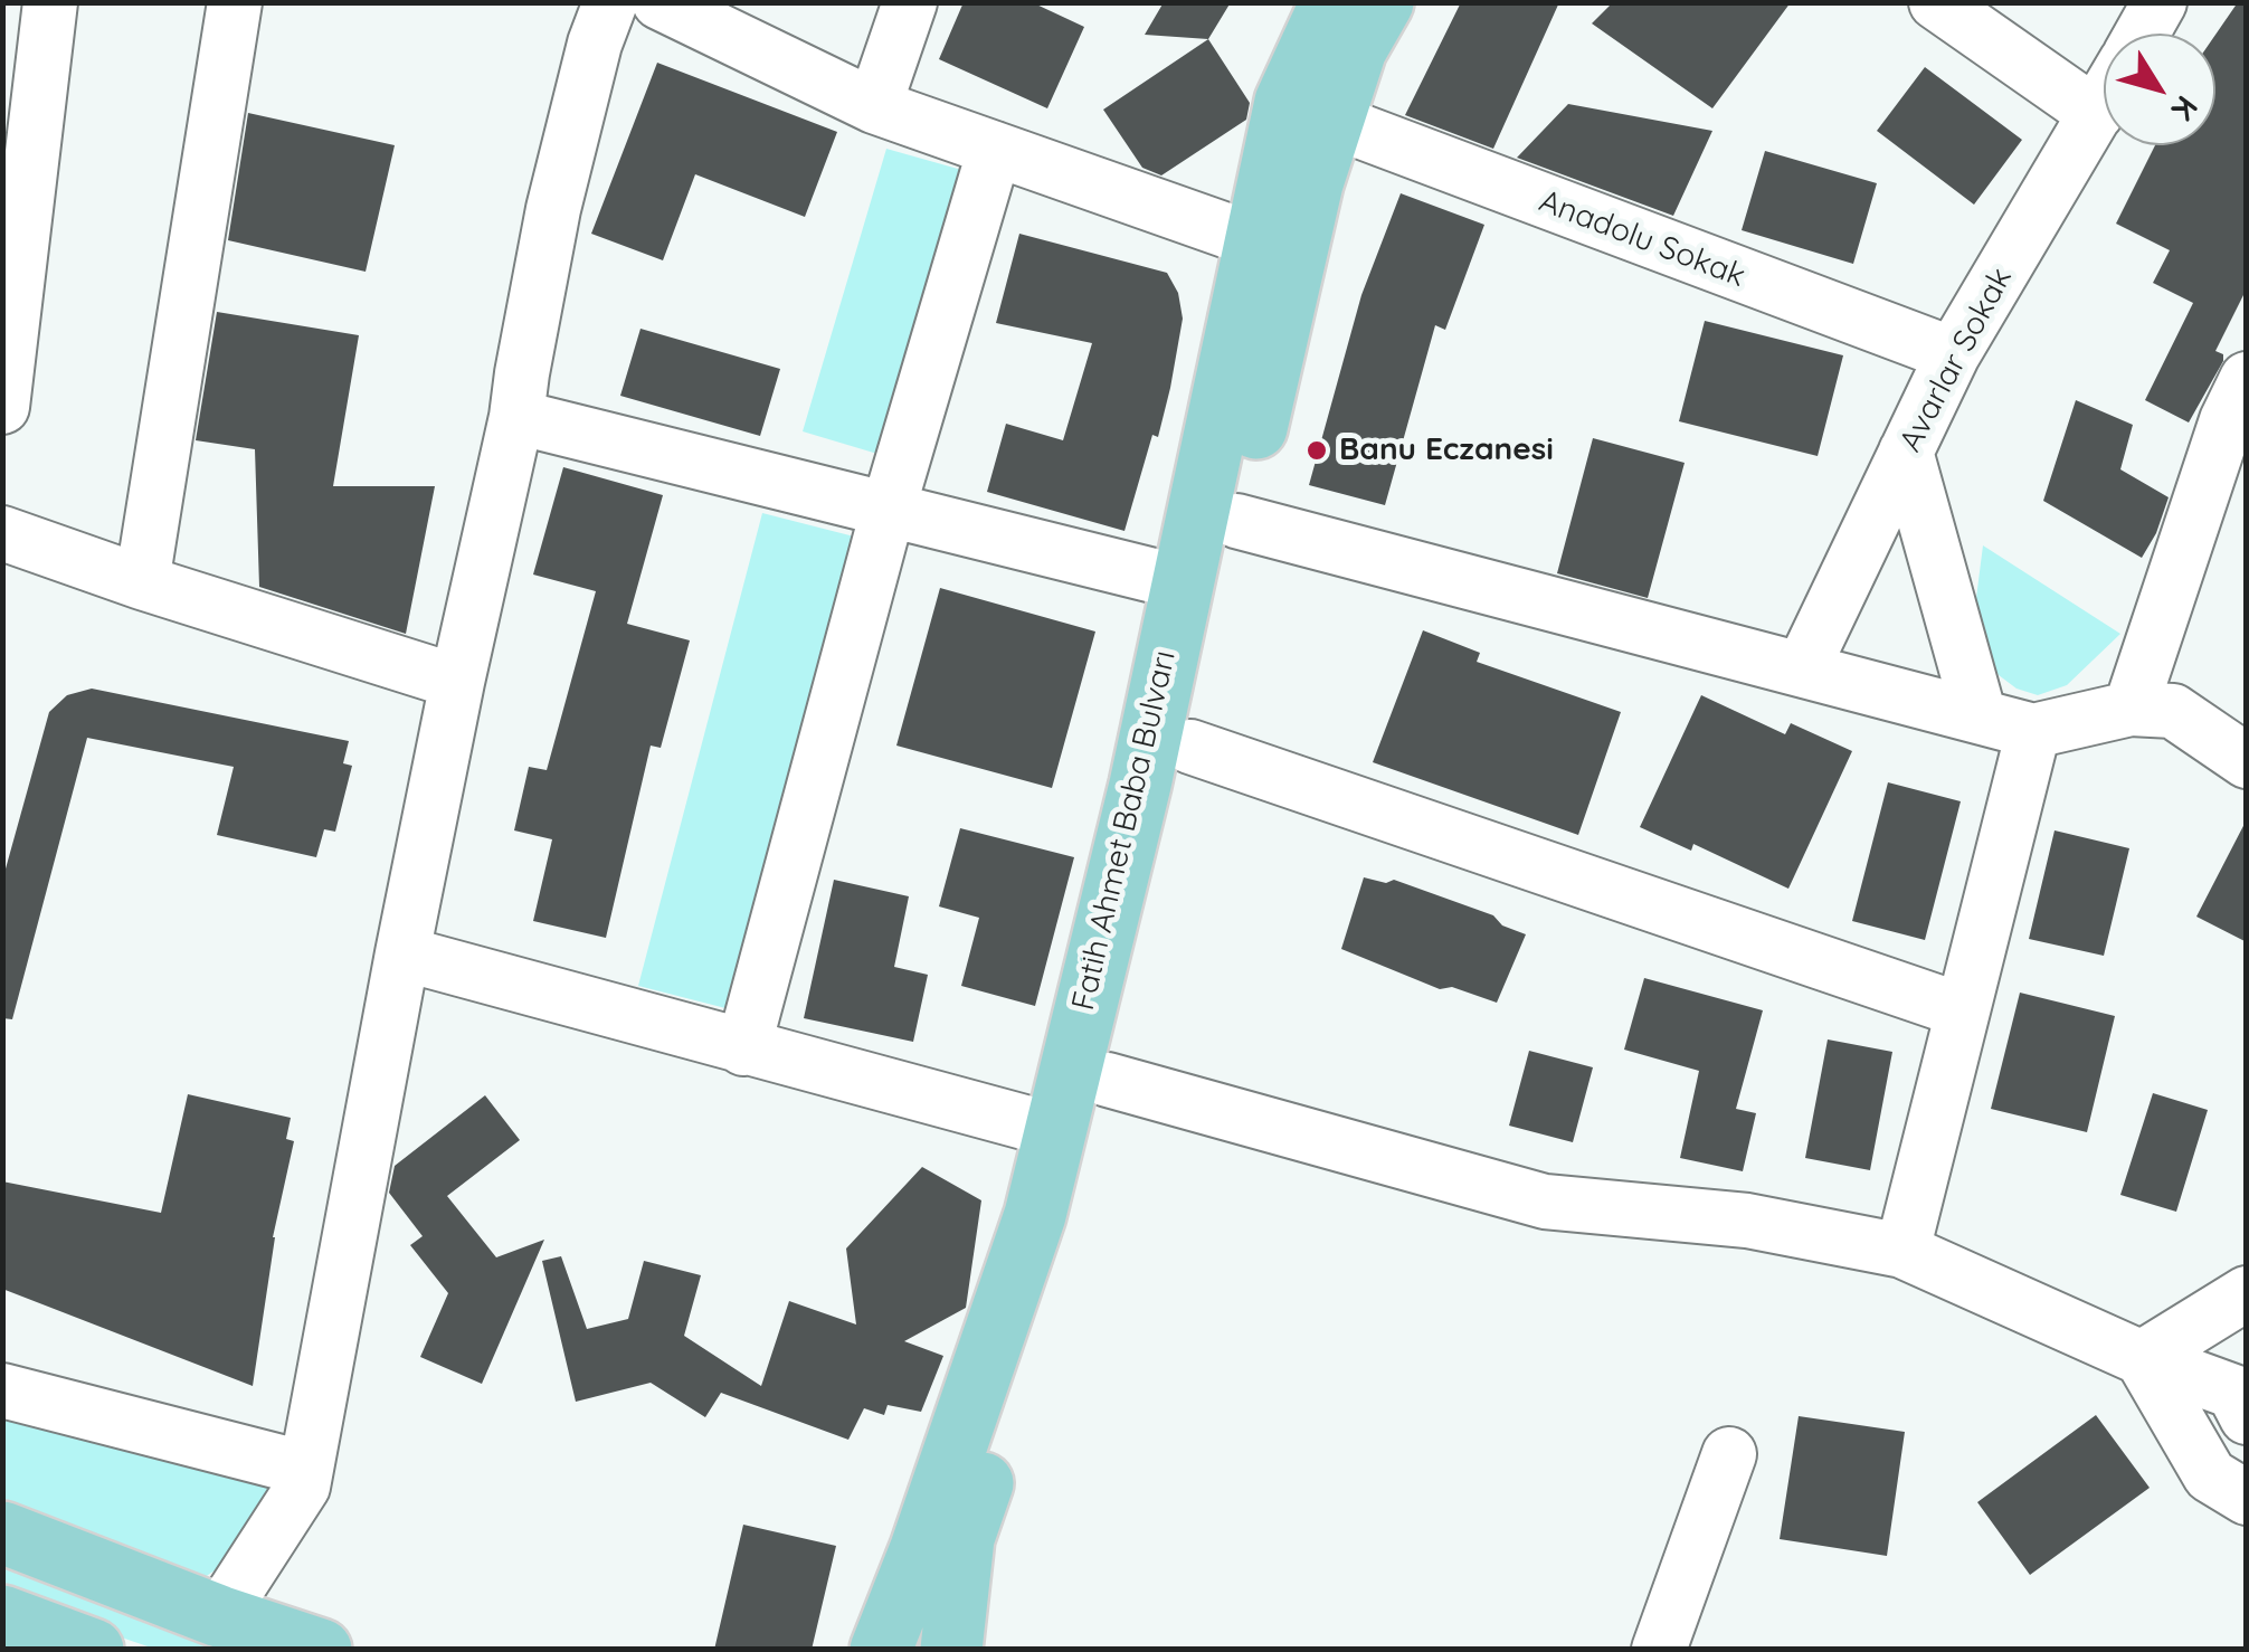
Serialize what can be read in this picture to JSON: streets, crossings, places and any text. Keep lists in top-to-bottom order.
{
  "streets": {
    "main road": ["Fatih Ahmet Baba Bulvarı"],
    "street": ["Anadolu Sokak", "Avarlar Sokak"]
  },
  "crossings": [
    ["Anadolu Sokak", "Avarlar Sokak"],
    ["Anadolu Sokak", "Fatih Ahmet Baba Bulvarı"]
  ],
  "places": ["Banu Eczanesi"],
  "north": "bottom right"
}
